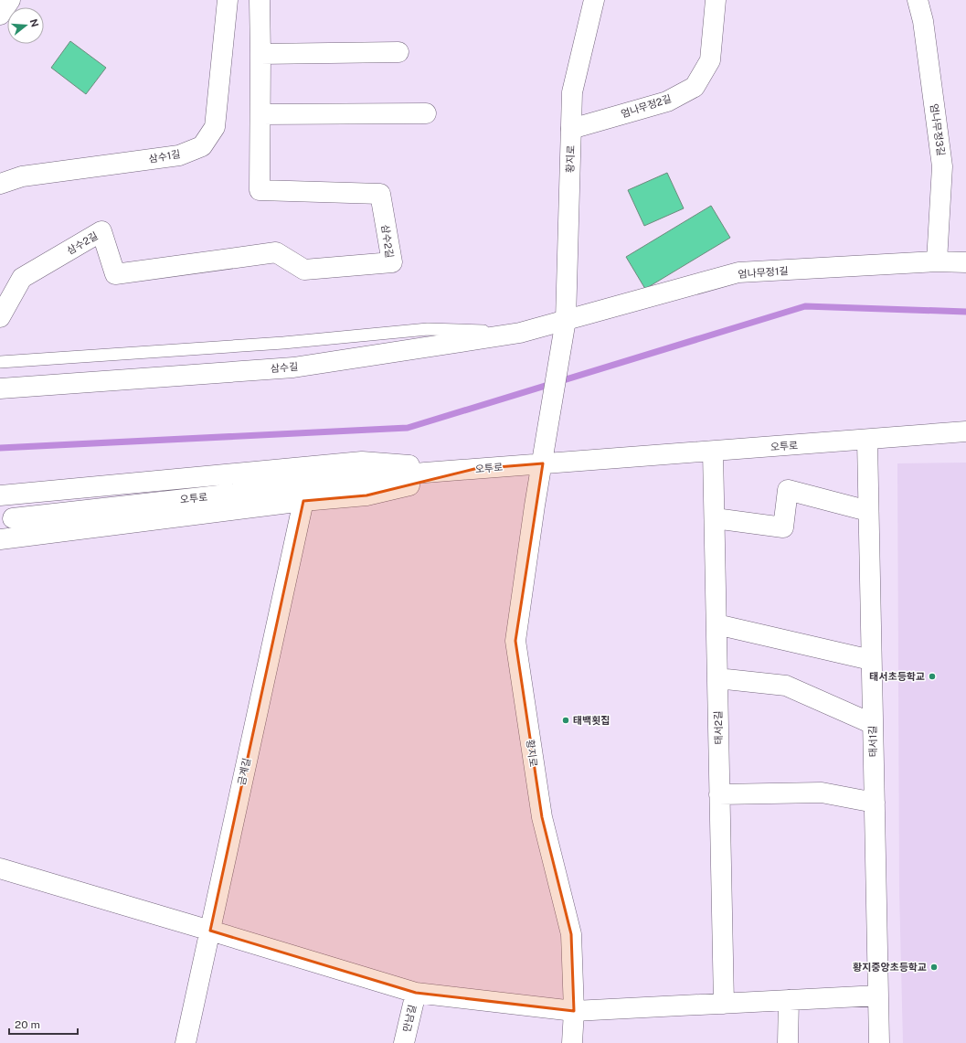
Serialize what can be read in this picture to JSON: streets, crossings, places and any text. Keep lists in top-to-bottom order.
{
  "streets": {
    "street": [
      "엄나무정2길",
      "엄나무정3길",
      "삼수1길",
      "황지로",
      "삼수2길",
      "엄나무정1길",
      "삼수길",
      "오투로",
      "태서2길",
      "태서1길",
      "금계길",
      "만남길"
    ]
  },
  "crossings": [
    ["엄나무정2길", "황지로"],
    ["엄나무정3길", "엄나무정1길"],
    ["황지로", "엄나무정1길"],
    ["황지로", "삼수길"],
    ["황지로", "오투로"],
    ["엄나무정1길", "삼수길"],
    ["오투로", "태서2길"],
    ["오투로", "태서1길"]
  ],
  "places": ["태서초등학교", "태백횟집", "황지중앙초등학교"],
  "scale_bar": "20 m",
  "north": "right"
}
